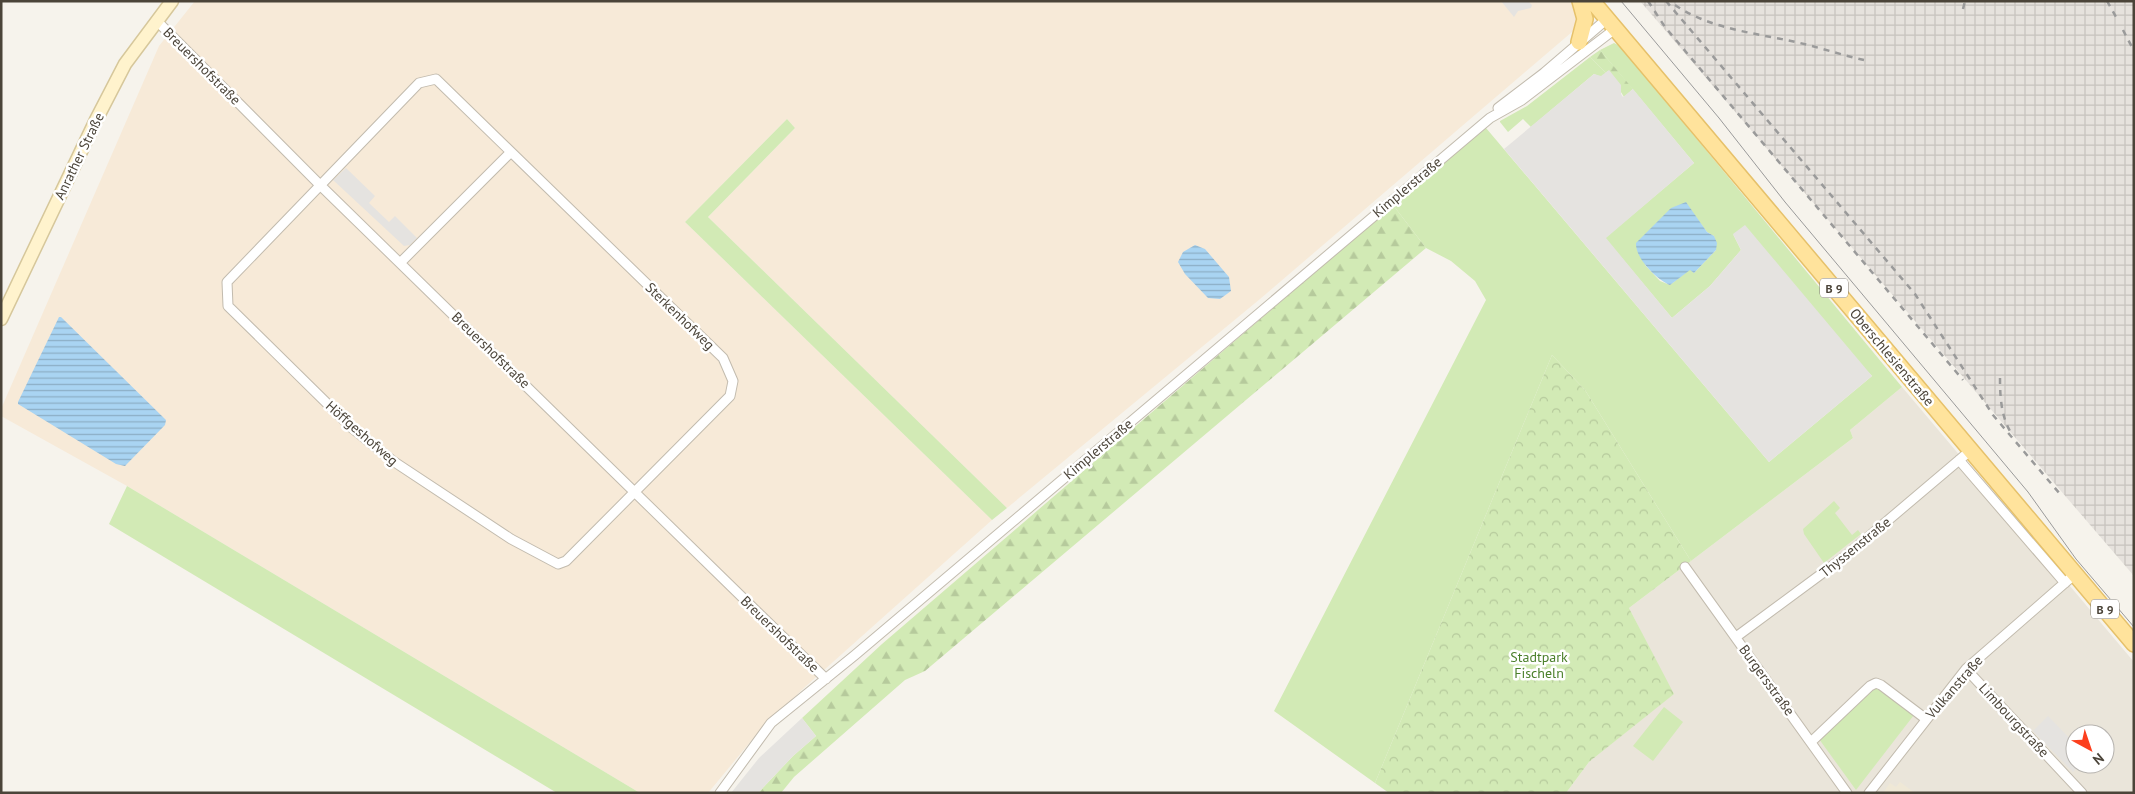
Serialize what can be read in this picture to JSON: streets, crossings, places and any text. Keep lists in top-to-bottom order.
{
  "streets": {
    "main road": ["Anrather Straße", "B 9", "Oberschlesienstraße"],
    "street": [
      "Breuershofstraße",
      "Kimplerstraße",
      "Sterkenhofweg",
      "Höffgeshofweg",
      "Thyssenstraße",
      "Burgersstraße",
      "Vulkanstraße",
      "Limbourgstraße"
    ]
  },
  "crossings": [
    ["Breuershofstraße", "Anrather Straße"],
    ["Breuershofstraße", "Kimplerstraße"],
    ["Breuershofstraße", "Sterkenhofweg"],
    ["Breuershofstraße", "Höffgeshofweg"],
    ["Kimplerstraße", "Oberschlesienstraße"],
    ["Sterkenhofweg", "Höffgeshofweg"],
    ["Oberschlesienstraße", "Thyssenstraße"],
    ["Oberschlesienstraße", "Vulkanstraße"],
    ["Thyssenstraße", "Burgersstraße"],
    ["Vulkanstraße", "Limbourgstraße"]
  ],
  "parks": ["Stadtpark Fischeln"],
  "north": "bottom right"
}
